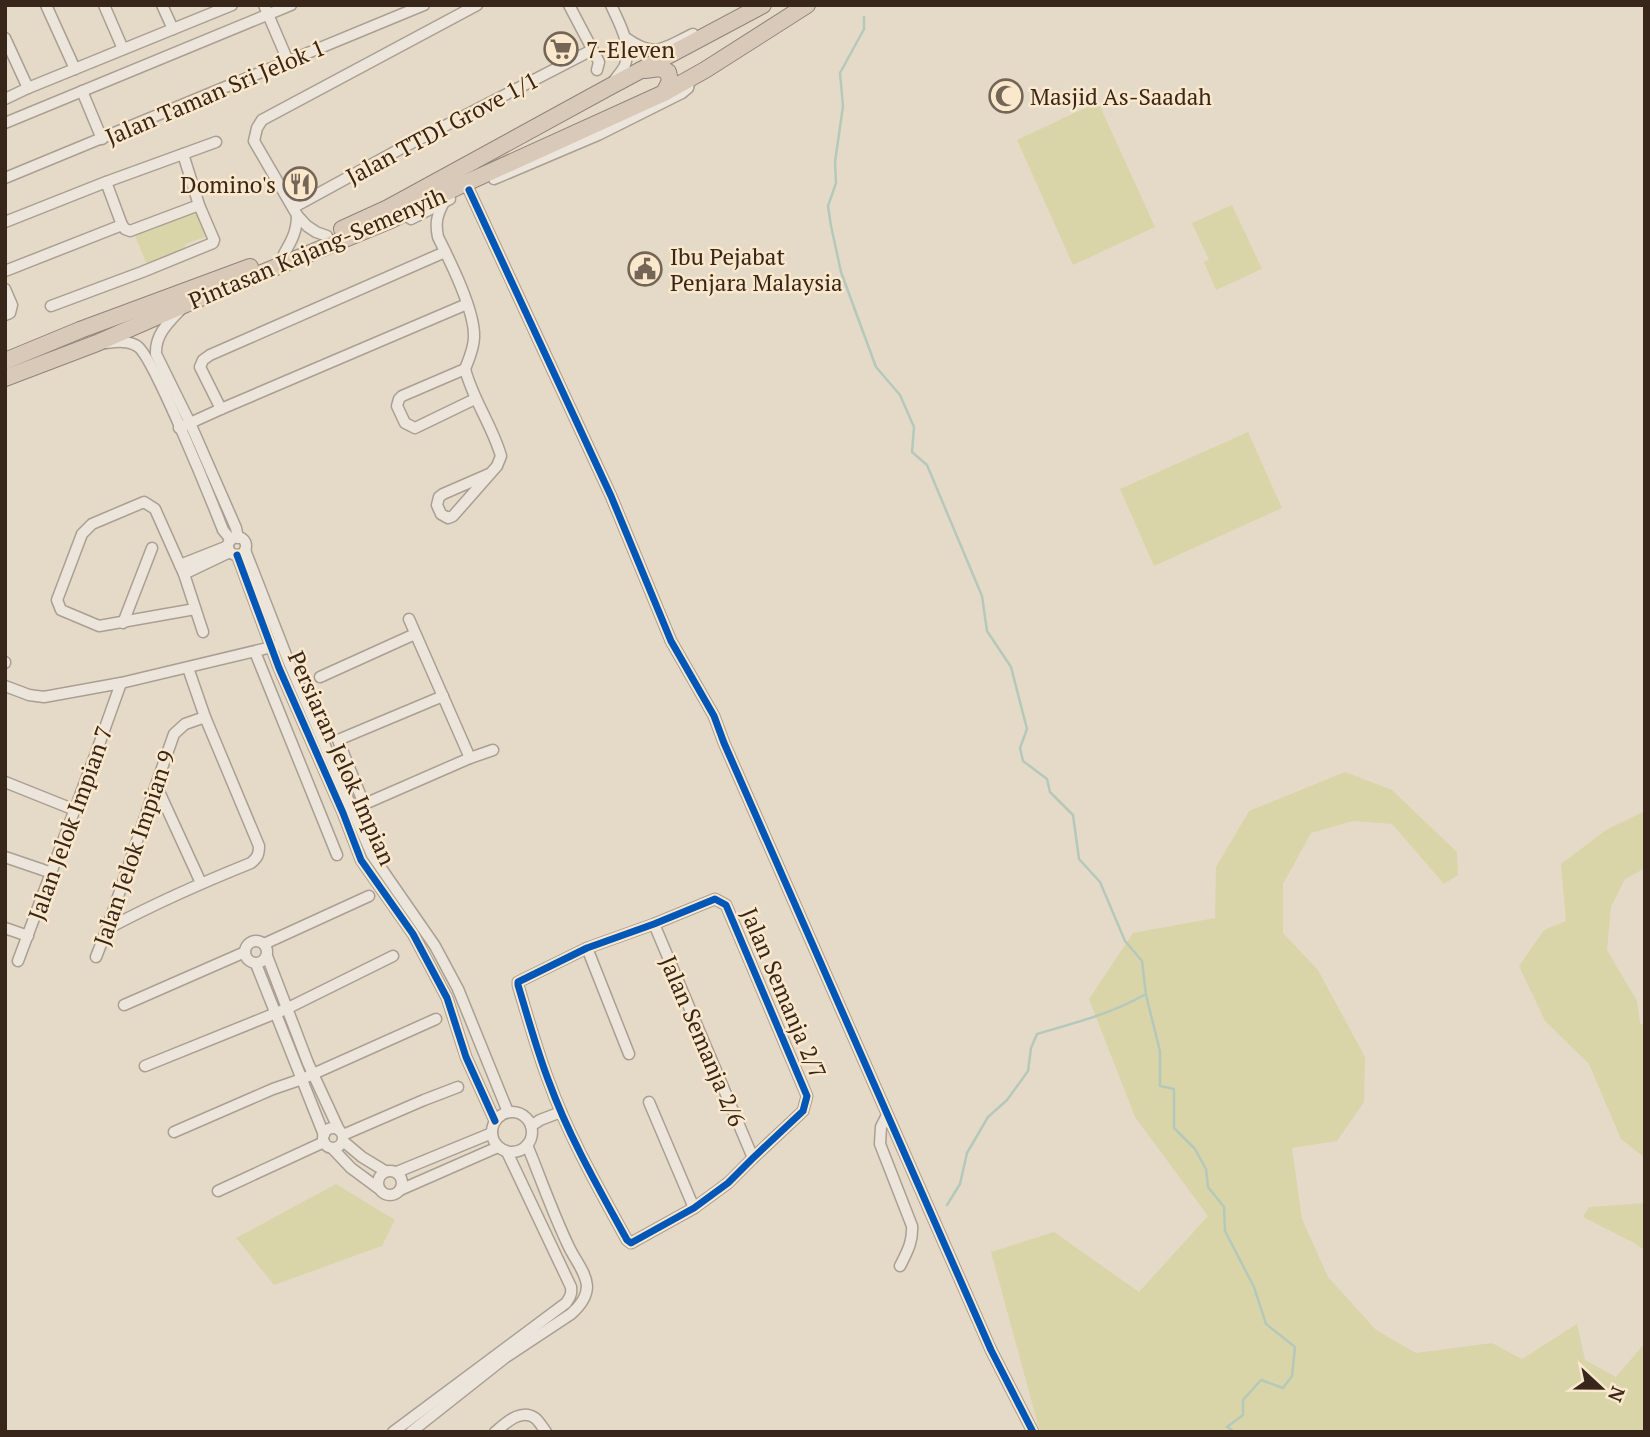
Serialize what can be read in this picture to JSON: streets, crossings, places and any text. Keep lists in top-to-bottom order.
{
  "streets": {
    "highway": ["Pintasan Kajang-Semenyih"],
    "street": [
      "Jalan Taman Sri Jelok 1",
      "Jalan TTDI Grove 1/1",
      "Persiaran Jelok Impian",
      "Jalan Jelok Impian 7",
      "Jalan Jelok Impian 9",
      "Jalan Semanja 2/7",
      "Jalan Semanja 2/6"
    ]
  },
  "crossings": [
    ["Pintasan Kajang-Semenyih", "Persiaran Jelok Impian"],
    ["Jalan Semanja 2/7", "Jalan Semanja 2/6"]
  ],
  "places": {
    "supermarket": ["7-Eleven"],
    "mosque": ["Masjid As-Saadah"],
    "restaurant": ["Domino's"],
    "public building": ["Ibu Pejabat Penjara Malaysia"]
  },
  "north": "right"
}
